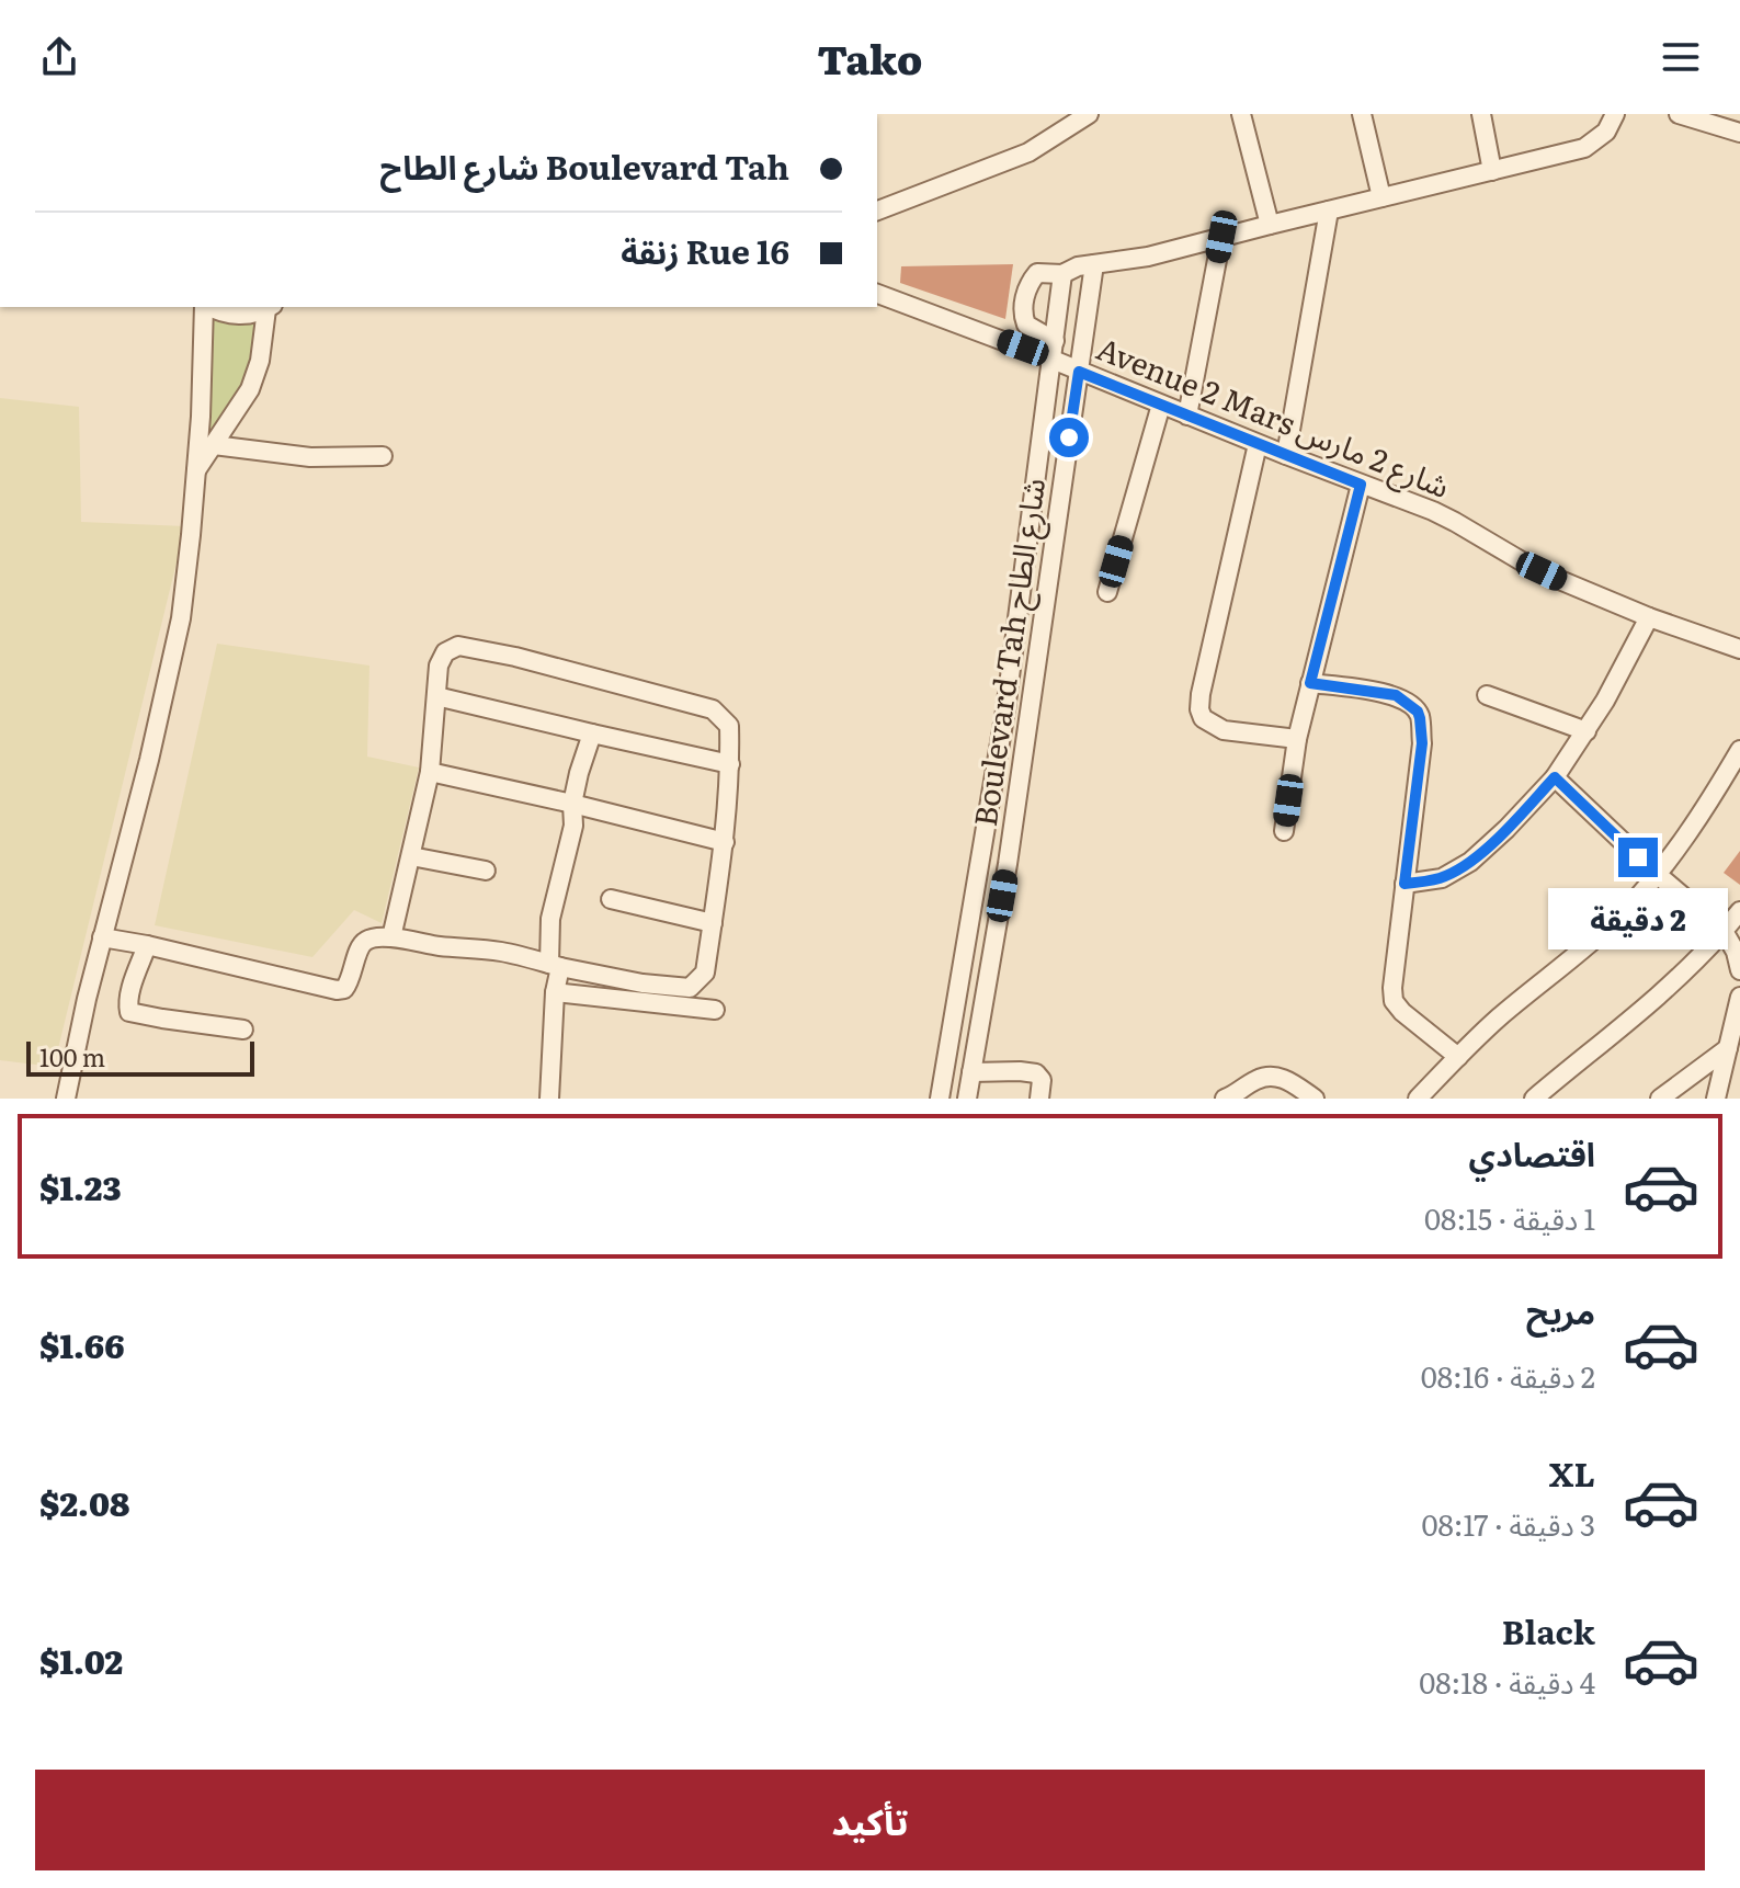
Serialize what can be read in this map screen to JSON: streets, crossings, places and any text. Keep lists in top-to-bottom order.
{
  "streets": {
    "street": ["Avenue 2 Mars شارع 2 مارس", "Boulevard Tah شارع الطاح"]
  },
  "crossings": [
    ["Avenue 2 Mars شارع 2 مارس", "Boulevard Tah شارع الطاح"]
  ],
  "scale_bar": "100 m",
  "page": {
    "header": "Tako",
    "banner": ["Boulevard Tah شارع الطاح", "Rue 16 زنقة"],
    "bubble": "2 دقيقة",
    "scale": "100 m",
    "list": [
      {
        "name": "اقتصادي",
        "note": "1 دقيقة · 08:15",
        "value": "$1.23"
      },
      {
        "name": "مريح",
        "note": "2 دقيقة · 08:16",
        "value": "$1.66"
      },
      {
        "name": "XL",
        "note": "3 دقيقة · 08:17",
        "value": "$2.08"
      },
      {
        "name": "Black",
        "note": "4 دقيقة · 08:18",
        "value": "$1.02"
      }
    ],
    "buttons": "تأكيد"
  }
}
